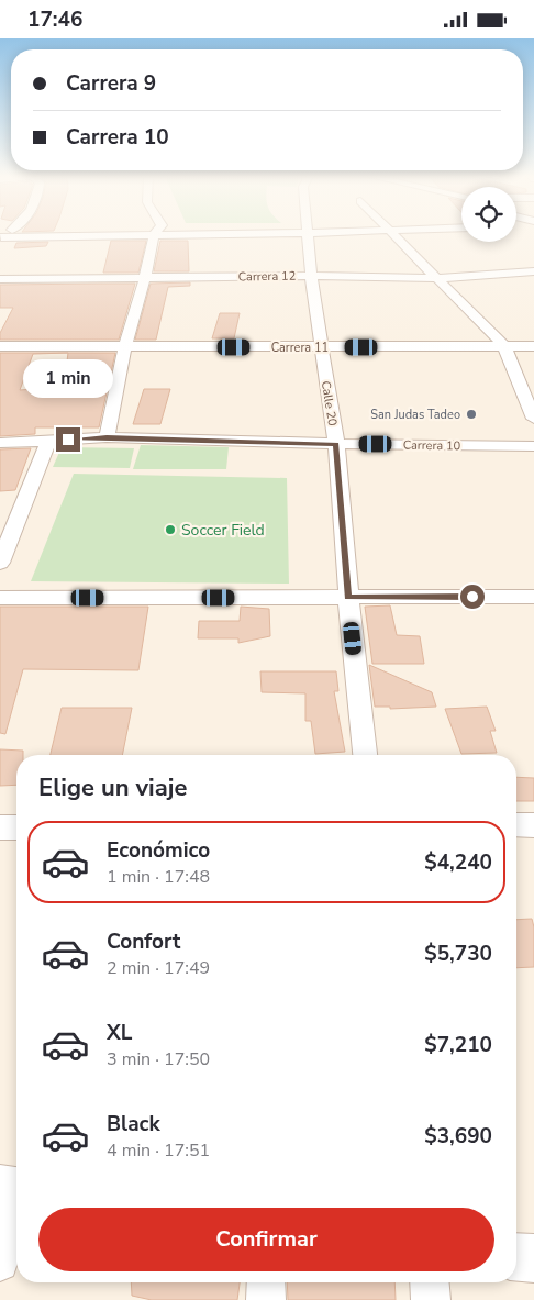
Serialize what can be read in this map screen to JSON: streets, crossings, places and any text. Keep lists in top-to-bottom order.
{
  "streets": {
    "street": [
      "Carrera 12",
      "Carrera 11",
      "Calle 20",
      "Carrera 10"
    ]
  },
  "crossings": [
    ["Carrera 12", "Calle 20"],
    ["Carrera 11", "Calle 20"],
    ["Calle 20", "Carrera 10"]
  ],
  "places": ["San Judas Tadeo", "Soccer Field"],
  "page": {
    "status": "17:46",
    "banner": ["Carrera 9", "Carrera 10"],
    "bubble": "1 min",
    "heading": "Elige un viaje",
    "list": [
      {
        "name": "Económico",
        "note": "1 min · 17:48",
        "value": "$4,240"
      },
      {
        "name": "Confort",
        "note": "2 min · 17:49",
        "value": "$5,730"
      },
      {
        "name": "XL",
        "note": "3 min · 17:50",
        "value": "$7,210"
      },
      {
        "name": "Black",
        "note": "4 min · 17:51",
        "value": "$3,690"
      }
    ],
    "buttons": "Confirmar"
  }
}
